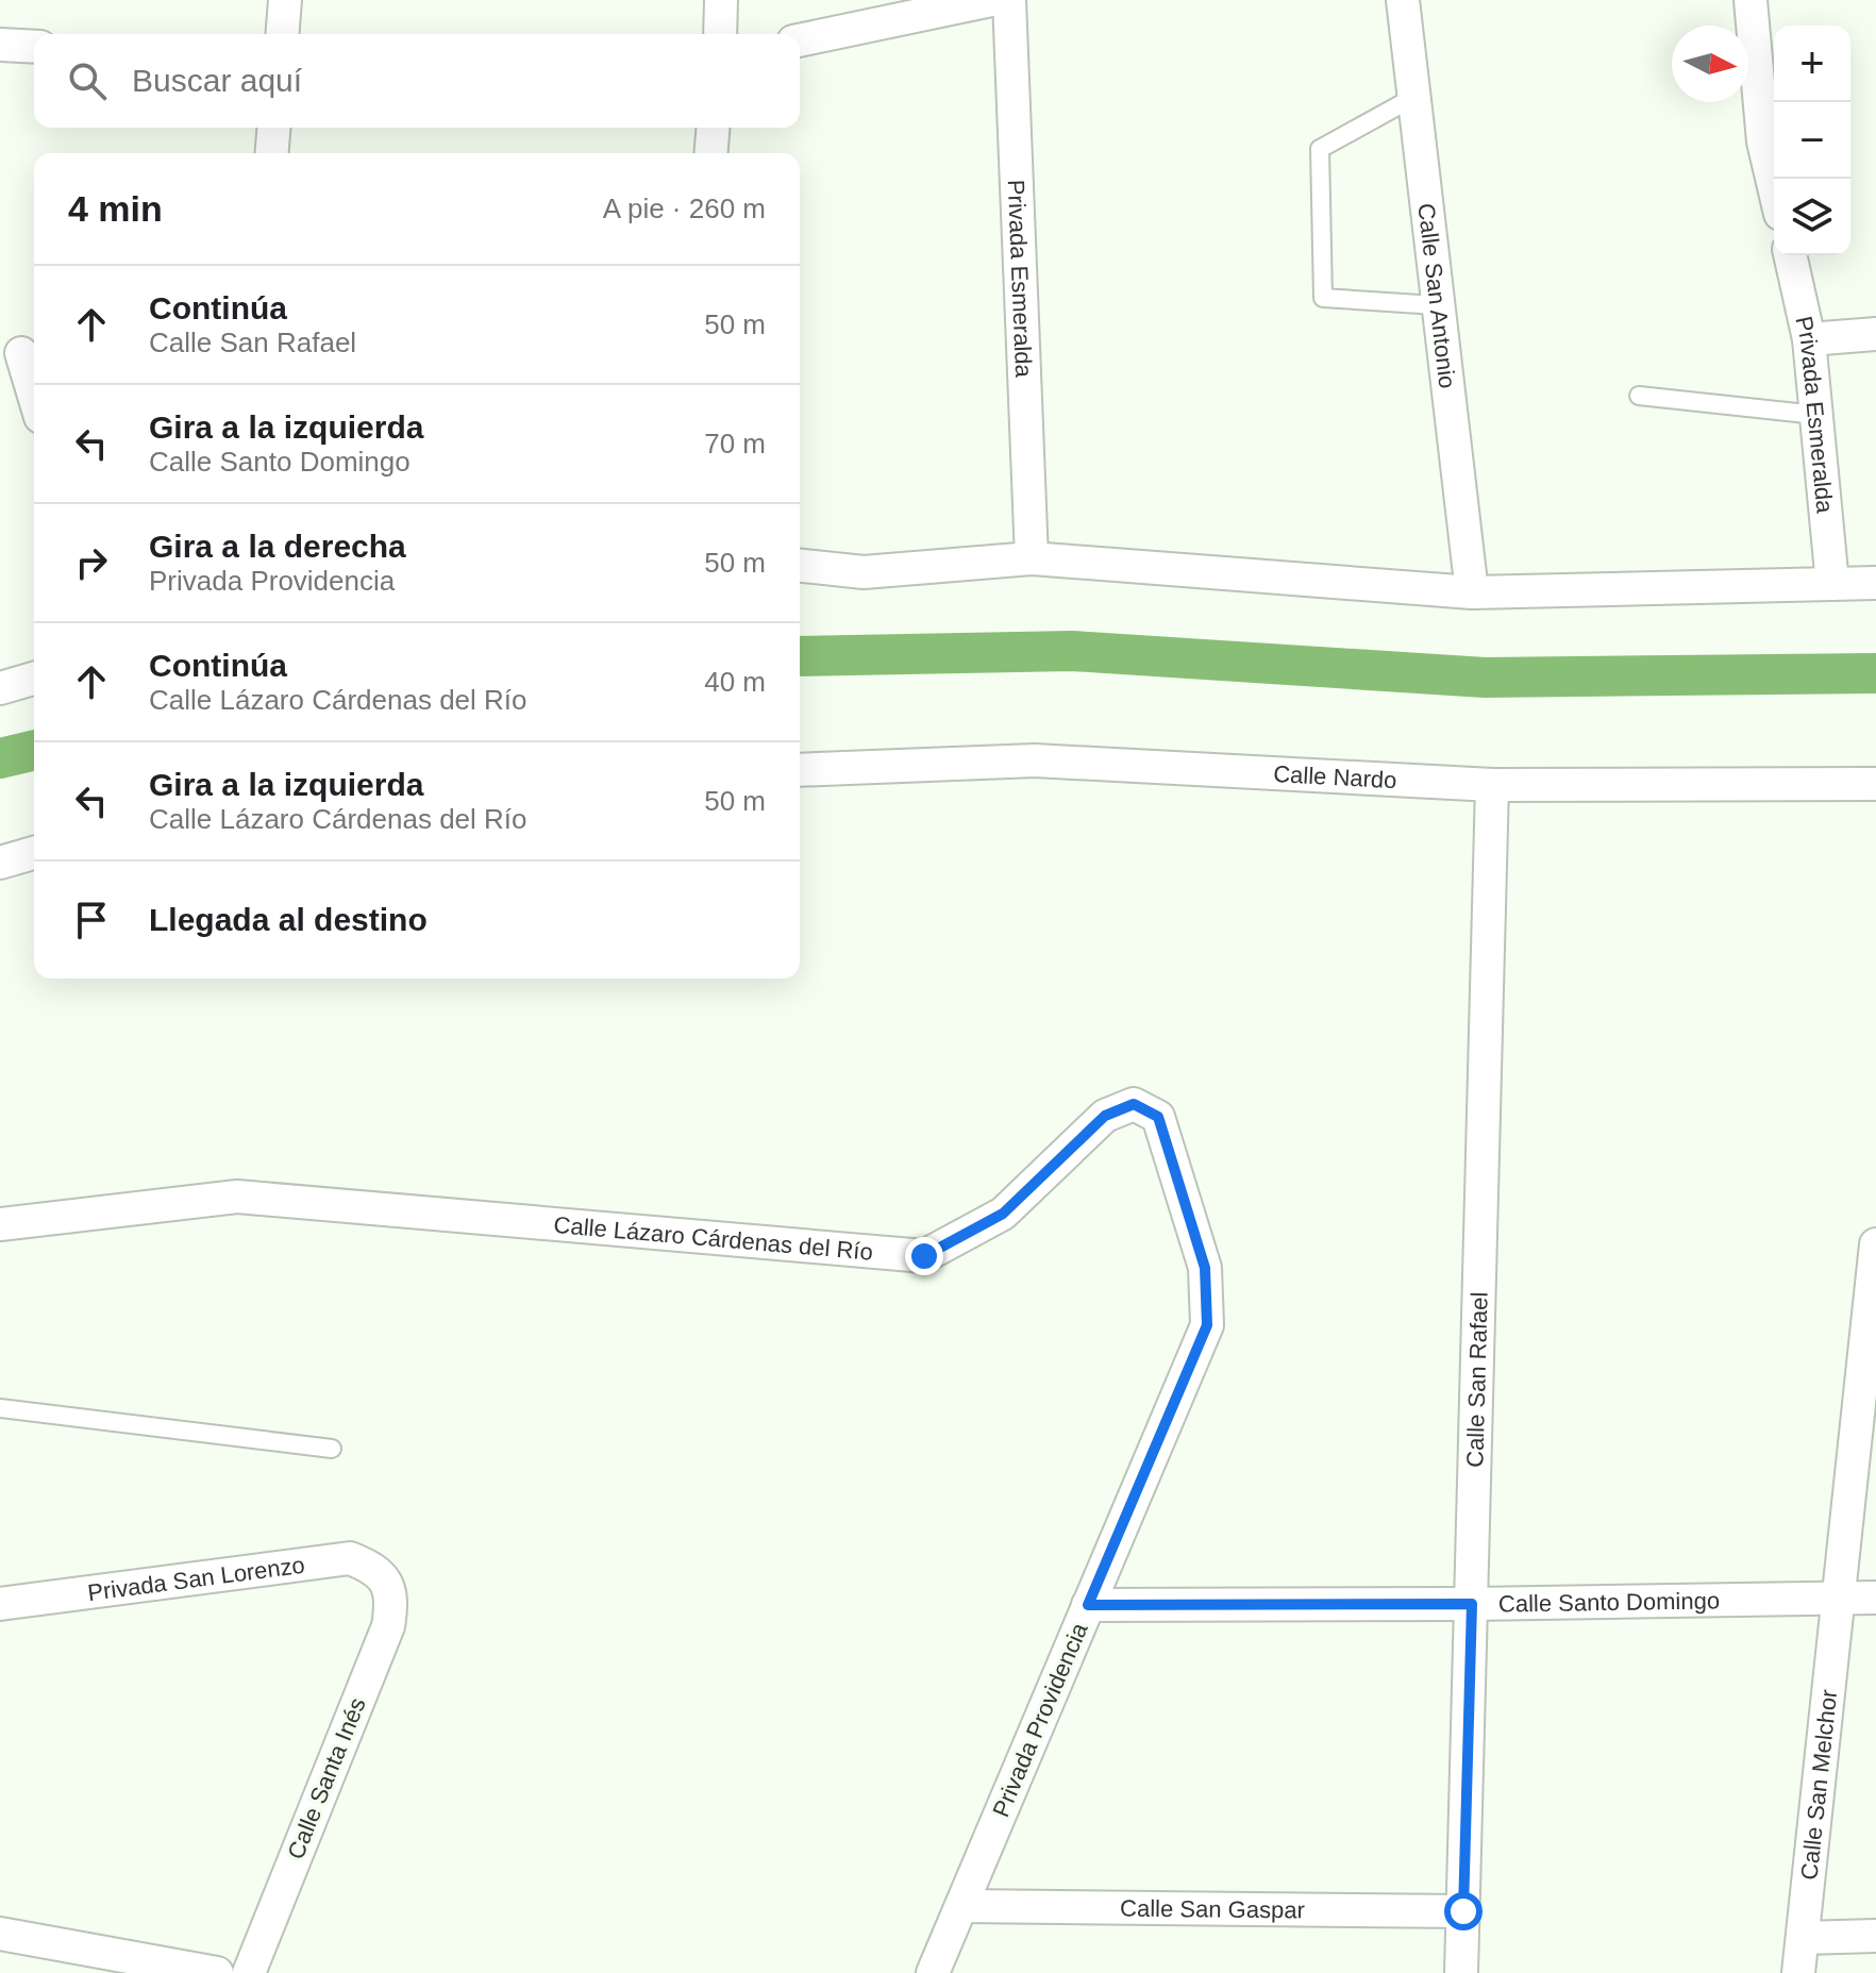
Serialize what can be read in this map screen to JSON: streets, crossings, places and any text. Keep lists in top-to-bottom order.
{
  "streets": {
    "street": [
      "Privada Esmeralda",
      "Calle San Antonio",
      "Calle Nardo",
      "Calle Lázaro Cárdenas del Río",
      "Calle San Rafael",
      "Privada San Lorenzo",
      "Calle Santo Domingo",
      "Privada Providencia",
      "Calle Santa Inés",
      "Calle San Melchor",
      "Calle San Gaspar"
    ]
  },
  "crossings": [
    ["Calle Nardo", "Calle San Rafael"],
    ["Calle Lázaro Cárdenas del Río", "Privada Providencia"],
    ["Calle San Rafael", "Calle Santo Domingo"],
    ["Calle San Rafael", "Calle San Gaspar"],
    ["Privada San Lorenzo", "Calle Santa Inés"],
    ["Calle Santo Domingo", "Privada Providencia"],
    ["Calle Santo Domingo", "Calle San Melchor"],
    ["Privada Providencia", "Calle San Gaspar"]
  ],
  "north": "right",
  "page": {
    "map_buttons": ["+", "−"],
    "search": "Buscar aquí",
    "heading": ["4 min", "A pie · 260 m"],
    "list": [
      ["Continúa", "Calle San Rafael", "50 m"],
      ["Gira a la izquierda", "Calle Santo Domingo", "70 m"],
      ["Gira a la derecha", "Privada Providencia", "50 m"],
      ["Continúa", "Calle Lázaro Cárdenas del Río", "40 m"],
      ["Gira a la izquierda", "Calle Lázaro Cárdenas del Río", "50 m"],
      "Llegada al destino"
    ]
  }
}
